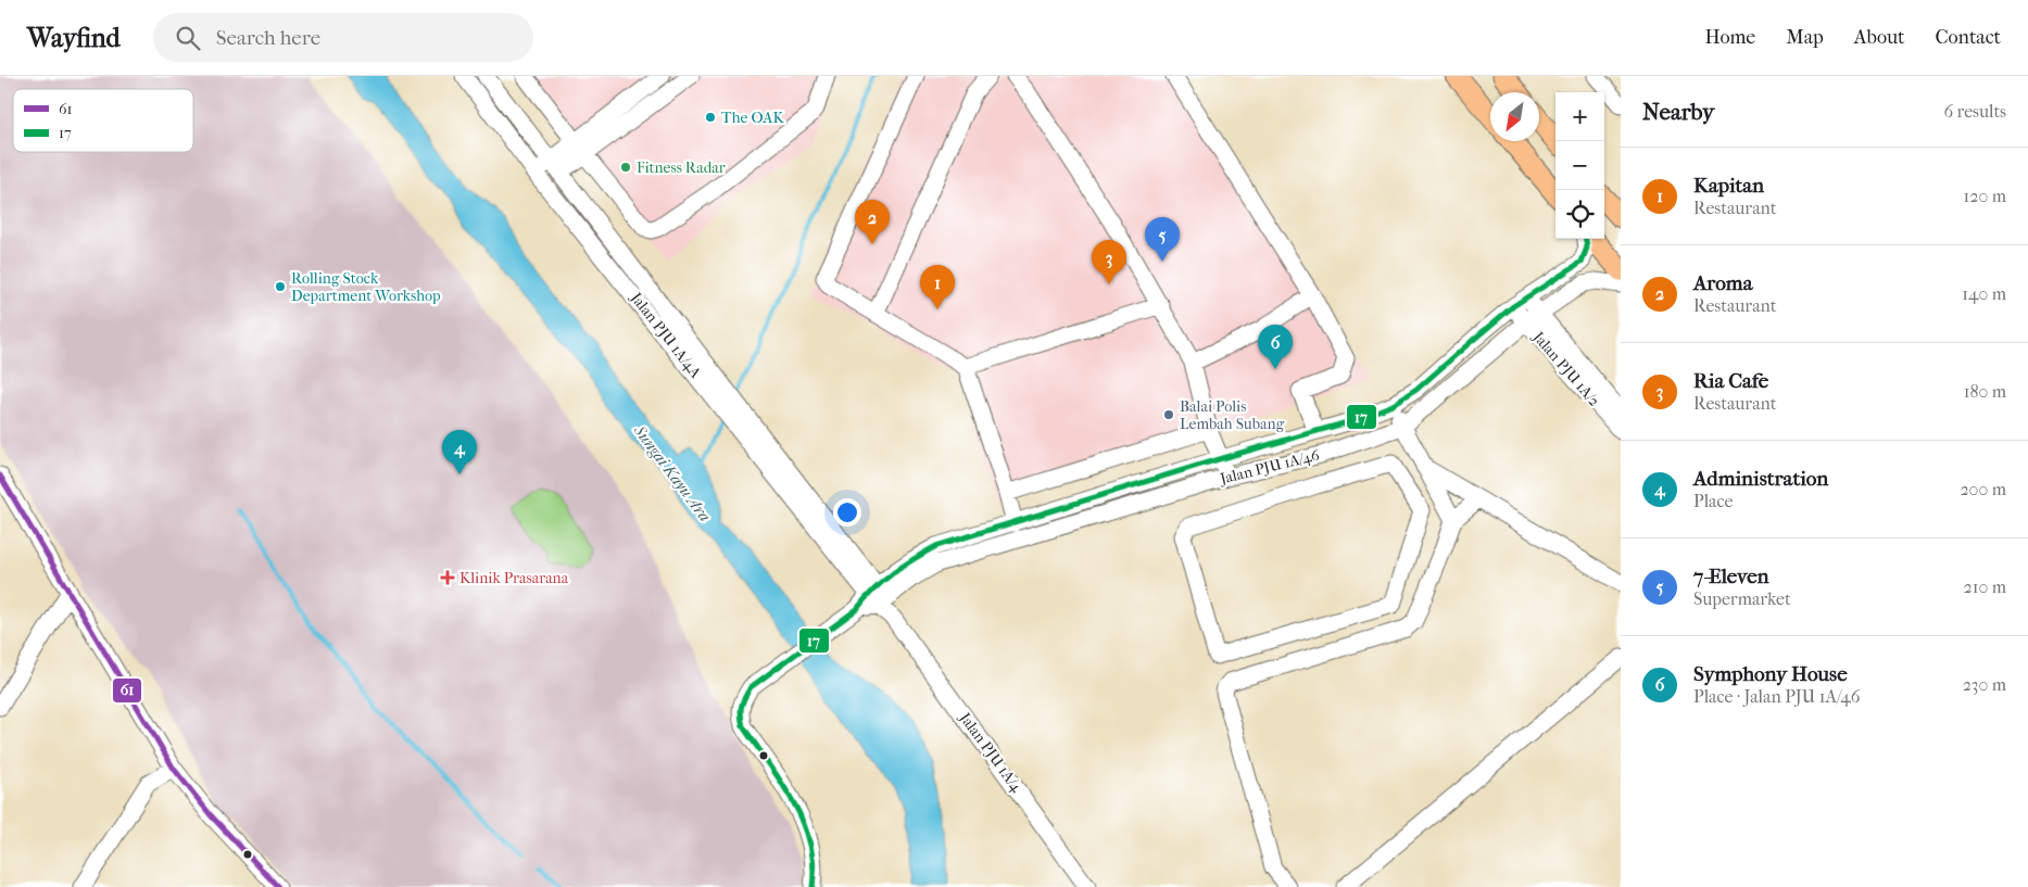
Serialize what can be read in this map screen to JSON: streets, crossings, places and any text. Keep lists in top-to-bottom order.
{
  "streets": {
    "street": [
      "Jalan PJU 1A/4A",
      "Jalan PJU 1A/2",
      "Jalan PJU 1A/46",
      "Jalan PJU 1A/4"
    ]
  },
  "crossings": [
    ["Jalan PJU 1A/4A", "Jalan PJU 1A/46"],
    ["Jalan PJU 1A/4A", "Jalan PJU 1A/4"],
    ["Jalan PJU 1A/2", "Jalan PJU 1A/46"],
    ["Jalan PJU 1A/46", "Jalan PJU 1A/4"]
  ],
  "water": ["Sungai Kayu Ara"],
  "places": {
    "other": [
      "The OAK",
      "Fitness Radar",
      "Rolling Stock Department Workshop",
      "Balai Polis Lembah Subang"
    ],
    "health": ["Klinik Prasarana"]
  },
  "lines": ["transit line 17", "transit line 61"],
  "legend": ["61", "17"],
  "north": "bottom left",
  "page": {
    "header": "Wayfind",
    "search": "Search here",
    "nav": [
      "Home",
      "Map",
      "About",
      "Contact"
    ],
    "heading": ["Nearby", "6 results"],
    "map_buttons": ["+", "−"],
    "list": [
      {
        "mark": "1",
        "name": "Kapitan",
        "note": "Restaurant",
        "value": "120 m"
      },
      {
        "mark": "2",
        "name": "Aroma",
        "note": "Restaurant",
        "value": "140 m"
      },
      {
        "mark": "3",
        "name": "Ria Cafe",
        "note": "Restaurant",
        "value": "180 m"
      },
      {
        "mark": "4",
        "name": "Administration",
        "note": "Place",
        "value": "200 m"
      },
      {
        "mark": "5",
        "name": "7-Eleven",
        "note": "Supermarket",
        "value": "210 m"
      },
      {
        "mark": "6",
        "name": "Symphony House",
        "note": "Place · Jalan PJU 1A/46",
        "value": "230 m"
      }
    ],
    "pins": [
      "2",
      "5",
      "3",
      "1",
      "6",
      "4"
    ]
  }
}
